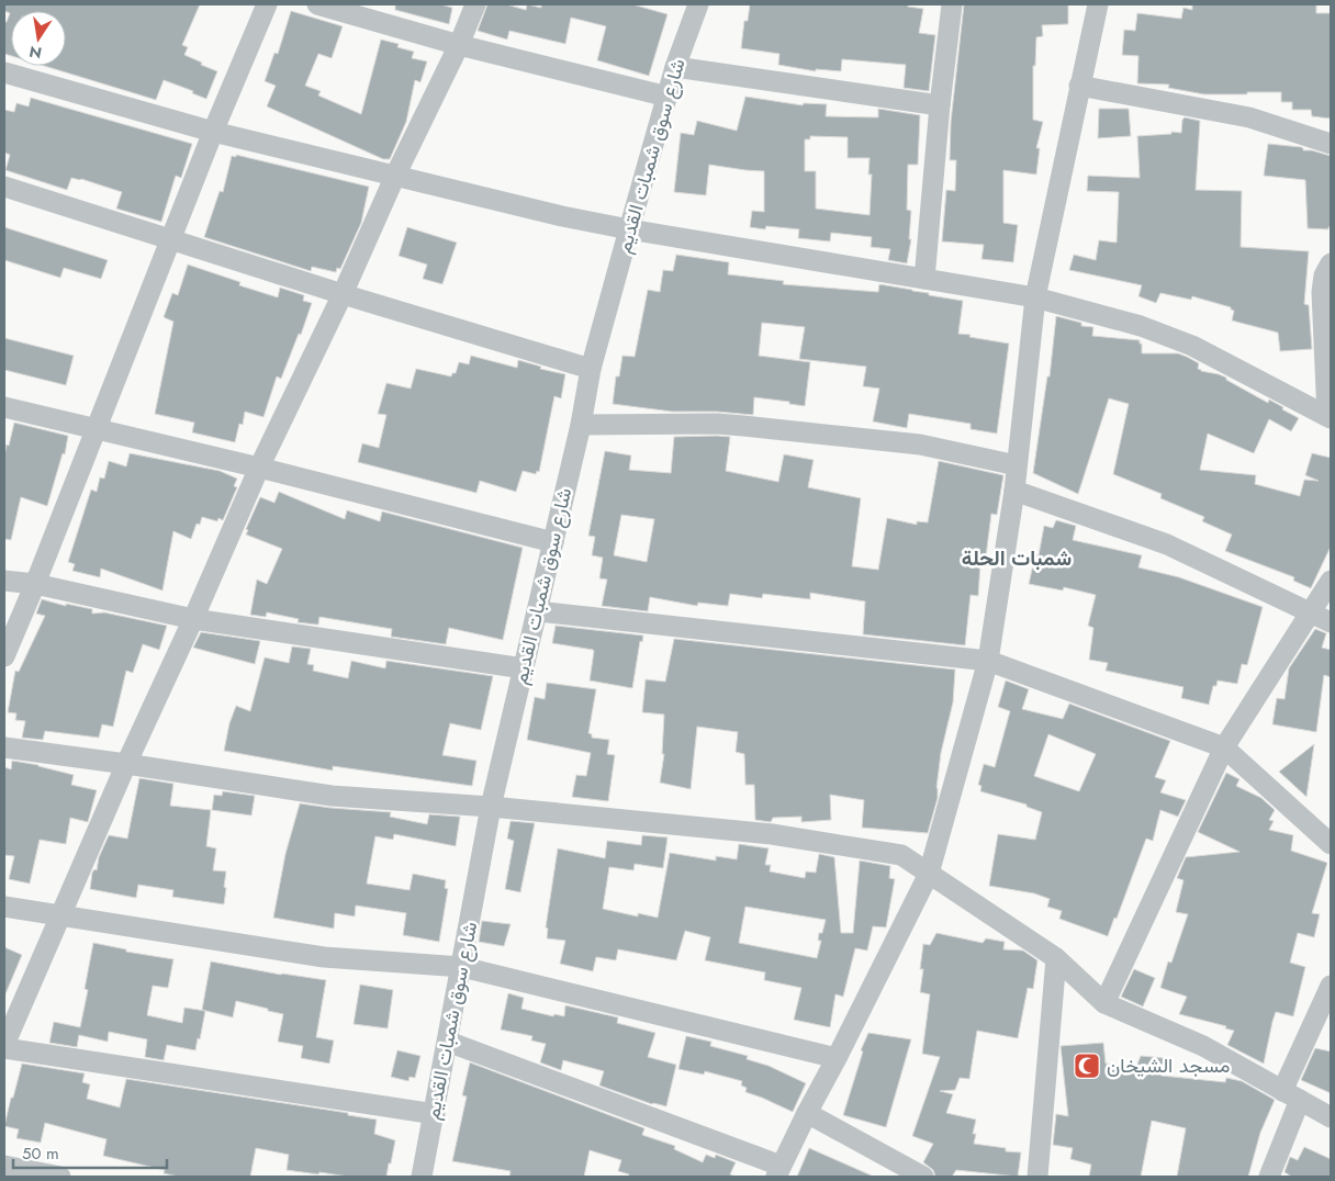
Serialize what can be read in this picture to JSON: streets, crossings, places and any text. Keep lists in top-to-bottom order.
{
  "streets": {
    "street": ["شارع سوق شمبات القديم"]
  },
  "districts": ["شمبات الحلة"],
  "places": {
    "mosque": ["مسجد الشيخان"]
  },
  "scale_bar": "50 m",
  "north": "bottom"
}
